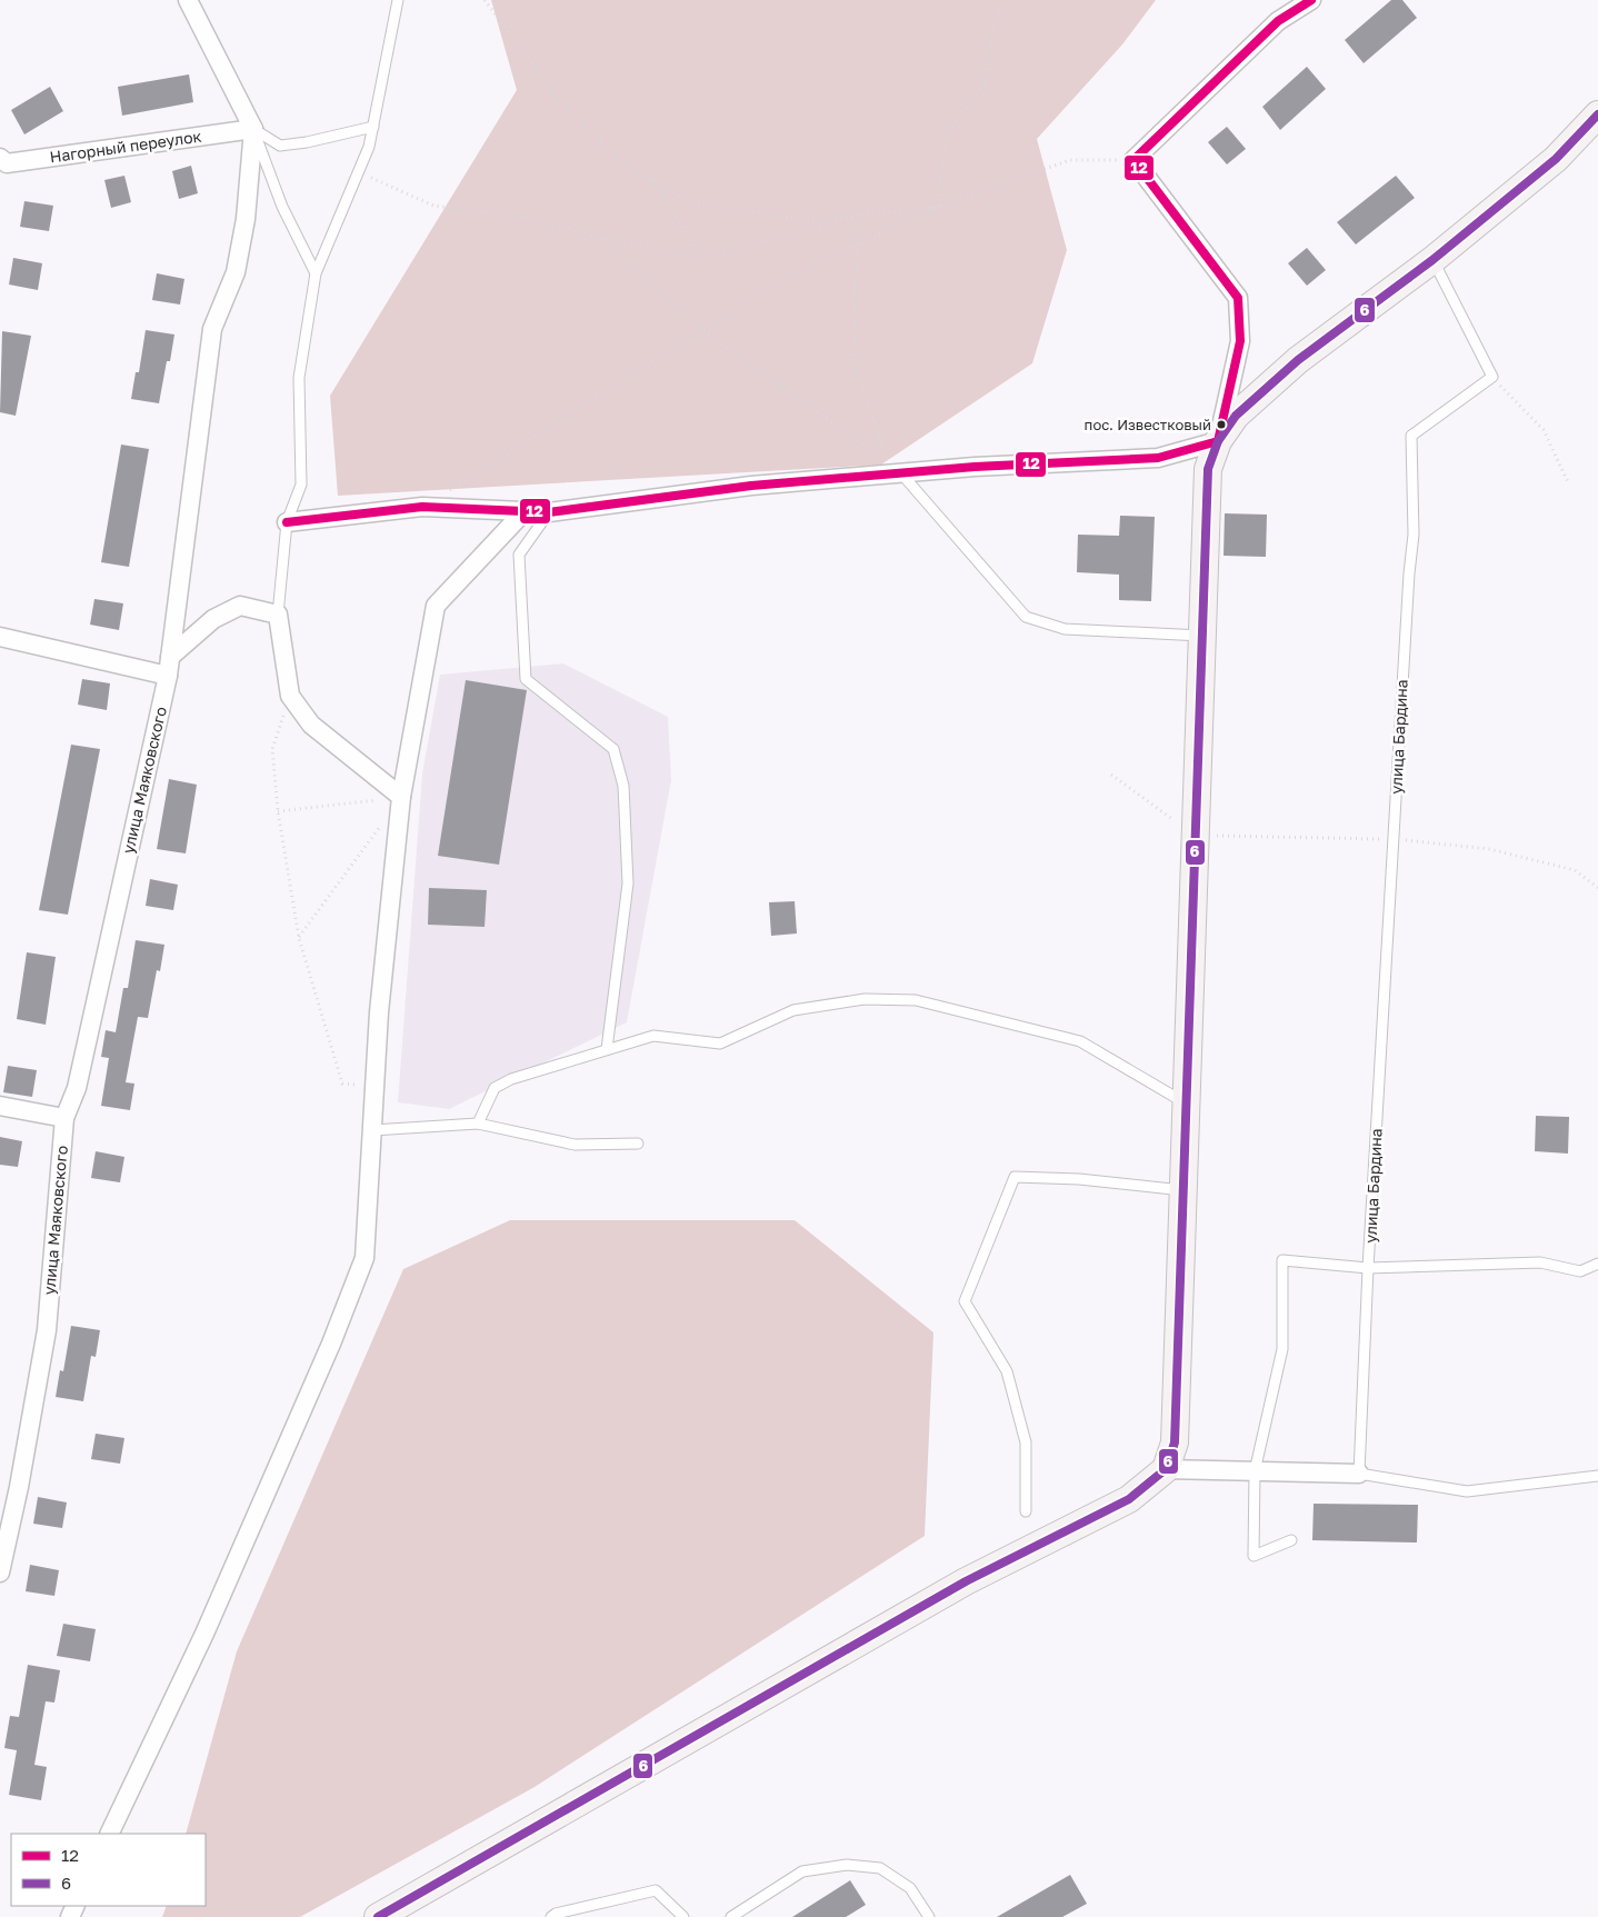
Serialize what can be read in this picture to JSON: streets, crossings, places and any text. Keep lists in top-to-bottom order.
{
  "streets": {
    "street": ["Нагорный переулок", "улица Маяковского"],
    "lane": ["улица Бардина"]
  },
  "crossings": [
    ["Нагорный переулок", "улица Маяковского"]
  ],
  "places": ["пос. Известковый"],
  "lines": ["transit line 12", "transit line 6"],
  "legend": ["12", "6"]
}
